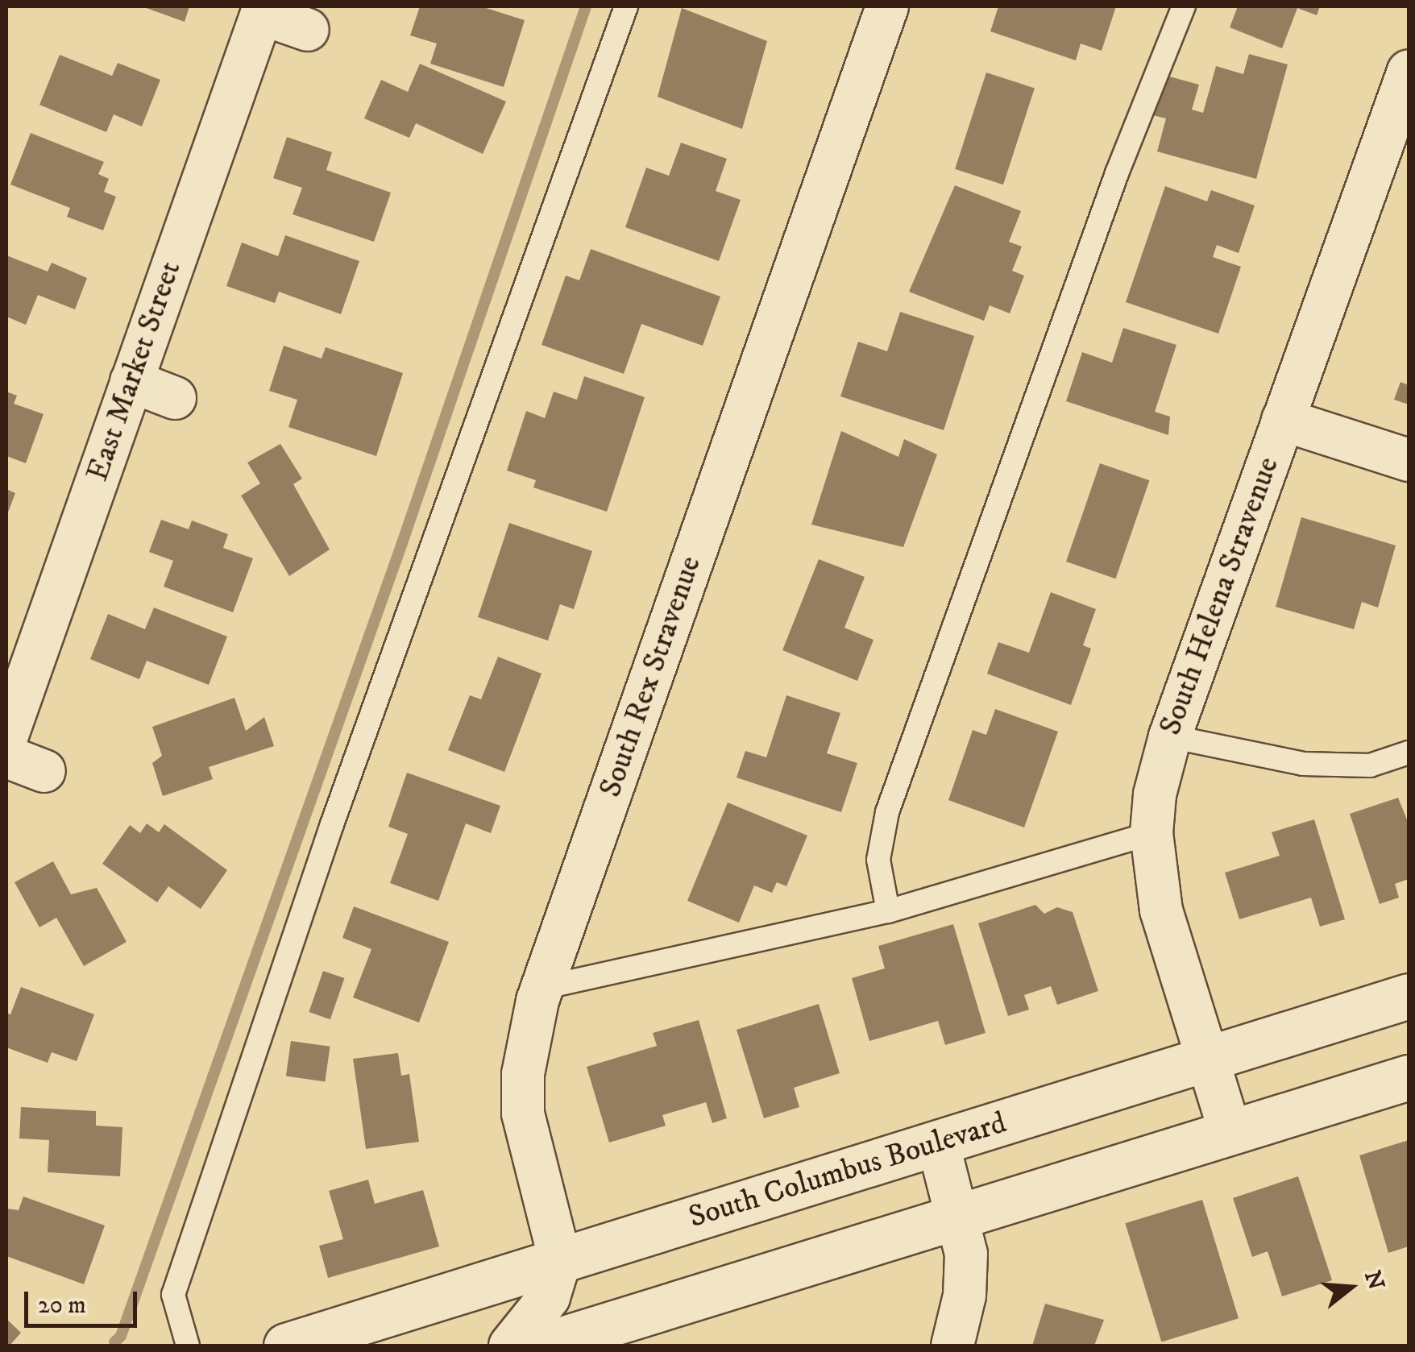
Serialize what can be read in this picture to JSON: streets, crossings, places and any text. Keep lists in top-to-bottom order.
{
  "streets": {
    "street": [
      "East Market Street",
      "South Helena Stravenue",
      "South Rex Stravenue",
      "South Columbus Boulevard"
    ]
  },
  "crossings": [
    ["South Helena Stravenue", "South Columbus Boulevard"],
    ["South Rex Stravenue", "South Columbus Boulevard"]
  ],
  "scale_bar": "20 m",
  "north": "right"
}
